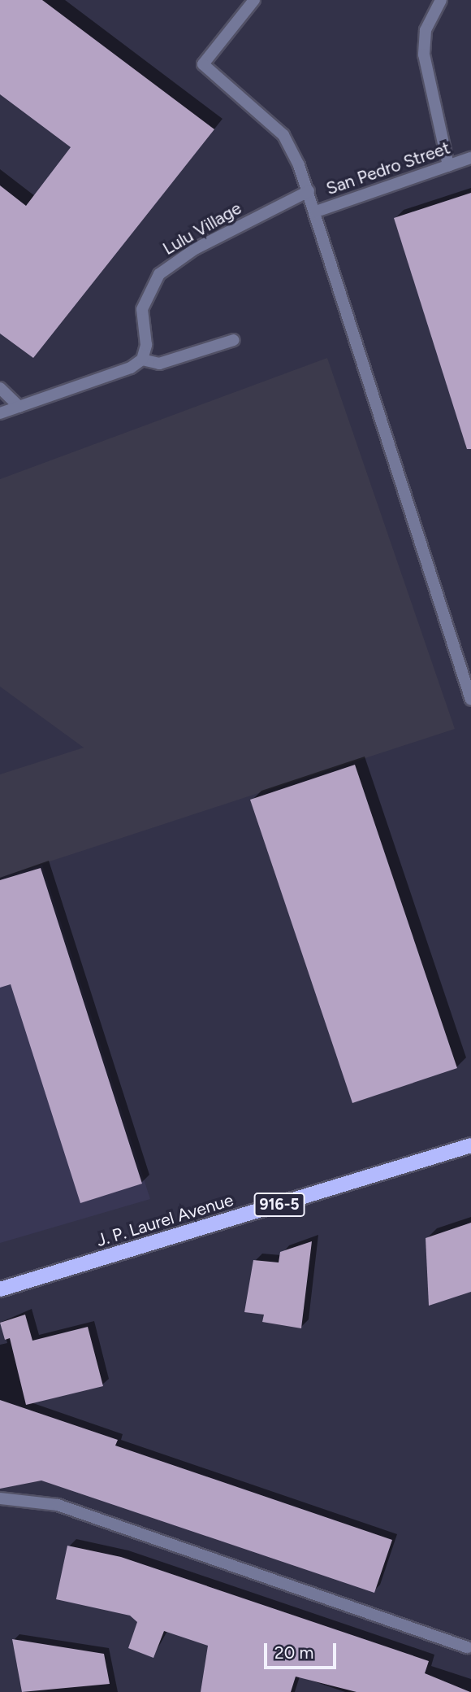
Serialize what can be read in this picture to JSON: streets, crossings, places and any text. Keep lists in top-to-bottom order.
{
  "streets": {
    "main road": ["916-5", "J. P. Laurel Avenue"],
    "street": ["San Pedro Street", "Lulu Village"]
  },
  "scale_bar": "20 m"
}
